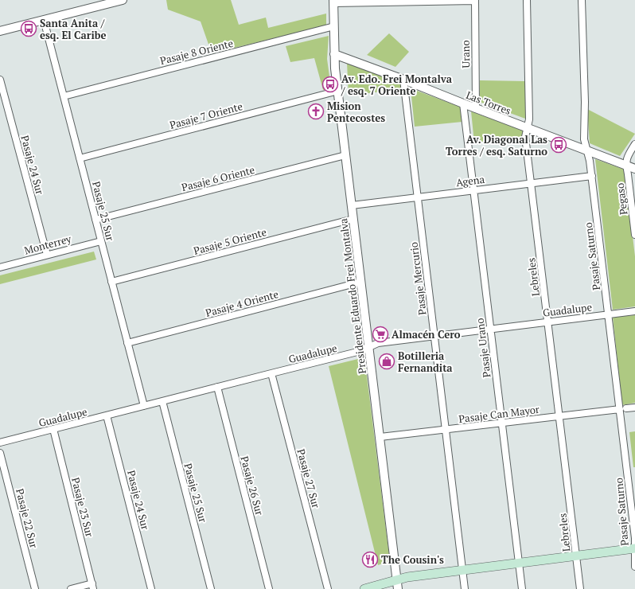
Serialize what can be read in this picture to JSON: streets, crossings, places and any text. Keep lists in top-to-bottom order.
{
  "streets": {
    "street": [
      "Pasaje 8 Oriente",
      "Urano",
      "Las Torres",
      "Pasaje 7 Oriente",
      "Pasaje 24 Sur",
      "Pasaje 6 Oriente",
      "Agena",
      "Pegaso",
      "Pasaje 25 Sur",
      "Pasaje 5 Oriente",
      "Monterrey",
      "Pasaje Saturno",
      "Lebreles",
      "Pasaje Mercurio",
      "Presidente Eduardo Frei Montalva",
      "Pasaje 4 Oriente",
      "Guadalupe",
      "Pasaje Urano",
      "Pasaje Can Mayor",
      "Pasaje 27 Sur",
      "Pasaje 26 Sur",
      "Pasaje 23 Sur",
      "Pasaje 22 Sur"
    ]
  },
  "crossings": [
    ["Pasaje 8 Oriente", "Pasaje 25 Sur"],
    ["Pasaje 8 Oriente", "Presidente Eduardo Frei Montalva"],
    ["Urano", "Las Torres"],
    ["Las Torres", "Pegaso"],
    ["Las Torres", "Pasaje Saturno"],
    ["Las Torres", "Lebreles"],
    ["Las Torres", "Pasaje Mercurio"],
    ["Las Torres", "Presidente Eduardo Frei Montalva"],
    ["Las Torres", "Pasaje Urano"],
    ["Pasaje 7 Oriente", "Pasaje 25 Sur"],
    ["Pasaje 7 Oriente", "Presidente Eduardo Frei Montalva"],
    ["Pasaje 24 Sur", "Monterrey"],
    ["Pasaje 24 Sur", "Guadalupe"],
    ["Pasaje 6 Oriente", "Pasaje 25 Sur"],
    ["Pasaje 6 Oriente", "Presidente Eduardo Frei Montalva"],
    ["Agena", "Pasaje Saturno"],
    ["Agena", "Lebreles"],
    ["Agena", "Pasaje Mercurio"],
    ["Agena", "Presidente Eduardo Frei Montalva"],
    ["Agena", "Pasaje Urano"],
    ["Pasaje 25 Sur", "Pasaje 5 Oriente"],
    ["Pasaje 25 Sur", "Monterrey"],
    ["Pasaje 25 Sur", "Pasaje 4 Oriente"],
    ["Pasaje 25 Sur", "Guadalupe"],
    ["Pasaje 5 Oriente", "Presidente Eduardo Frei Montalva"],
    ["Pasaje Saturno", "Guadalupe"],
    ["Pasaje Saturno", "Pasaje Can Mayor"],
    ["Lebreles", "Guadalupe"],
    ["Lebreles", "Pasaje Can Mayor"],
    ["Pasaje Mercurio", "Guadalupe"],
    ["Pasaje Mercurio", "Pasaje Can Mayor"],
    ["Presidente Eduardo Frei Montalva", "Pasaje 4 Oriente"],
    ["Presidente Eduardo Frei Montalva", "Guadalupe"],
    ["Presidente Eduardo Frei Montalva", "Pasaje Can Mayor"],
    ["Guadalupe", "Pasaje Urano"],
    ["Guadalupe", "Pasaje 27 Sur"],
    ["Guadalupe", "Pasaje 26 Sur"],
    ["Guadalupe", "Pasaje 23 Sur"],
    ["Pasaje Urano", "Pasaje Can Mayor"]
  ],
  "places": {
    "bus stop": ["Santa Anita / esq. El Caribe", "Av. Edo. Frei Montalva / esq. 7 Oriente", "Av. Diagonal Las Torres / esq. Saturno"],
    "church": ["Mision Pentecostes"],
    "supermarket": ["Almacén Cero"],
    "shop": ["Botilleria Fernandita"],
    "restaurant": ["The Cousin's"]
  }
}
